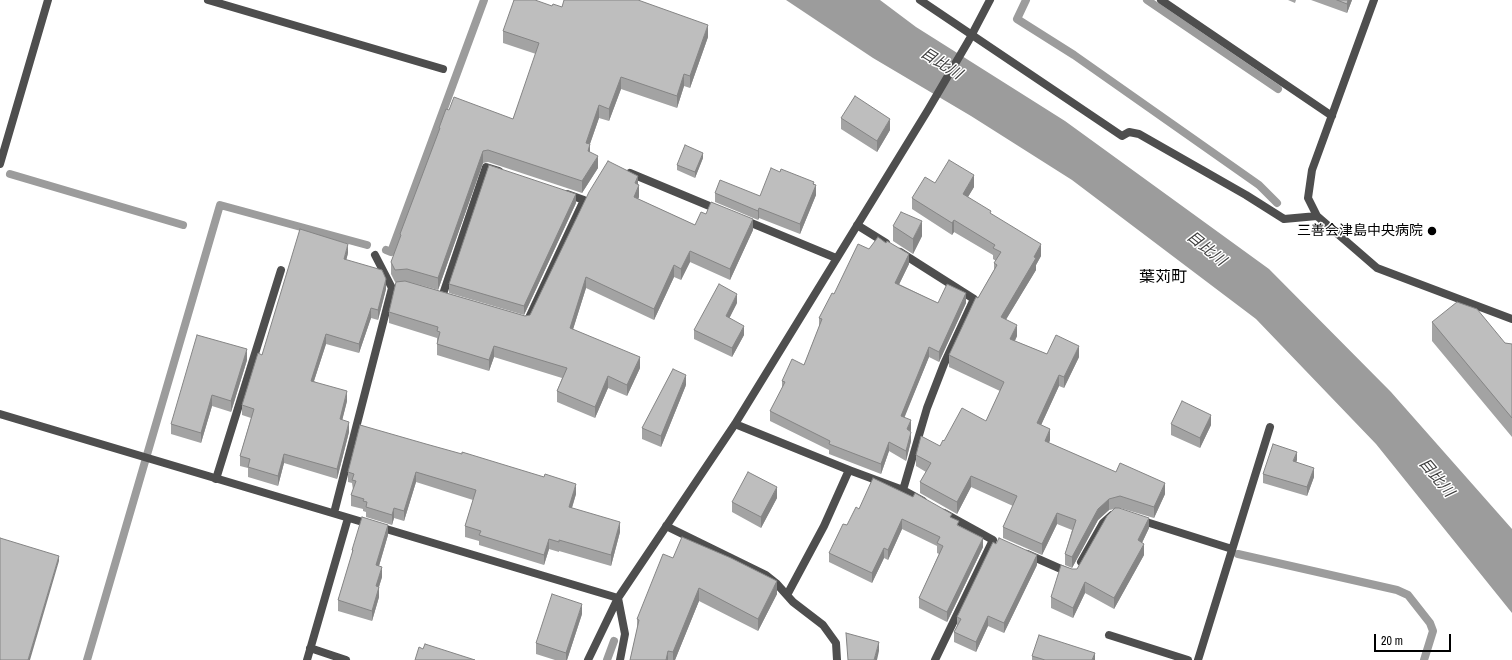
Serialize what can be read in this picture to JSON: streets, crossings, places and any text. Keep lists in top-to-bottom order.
{
  "districts": ["葉苅町"],
  "water": ["目比川"],
  "places": ["三善会津島中央病院"],
  "scale_bar": "20 m"
}
